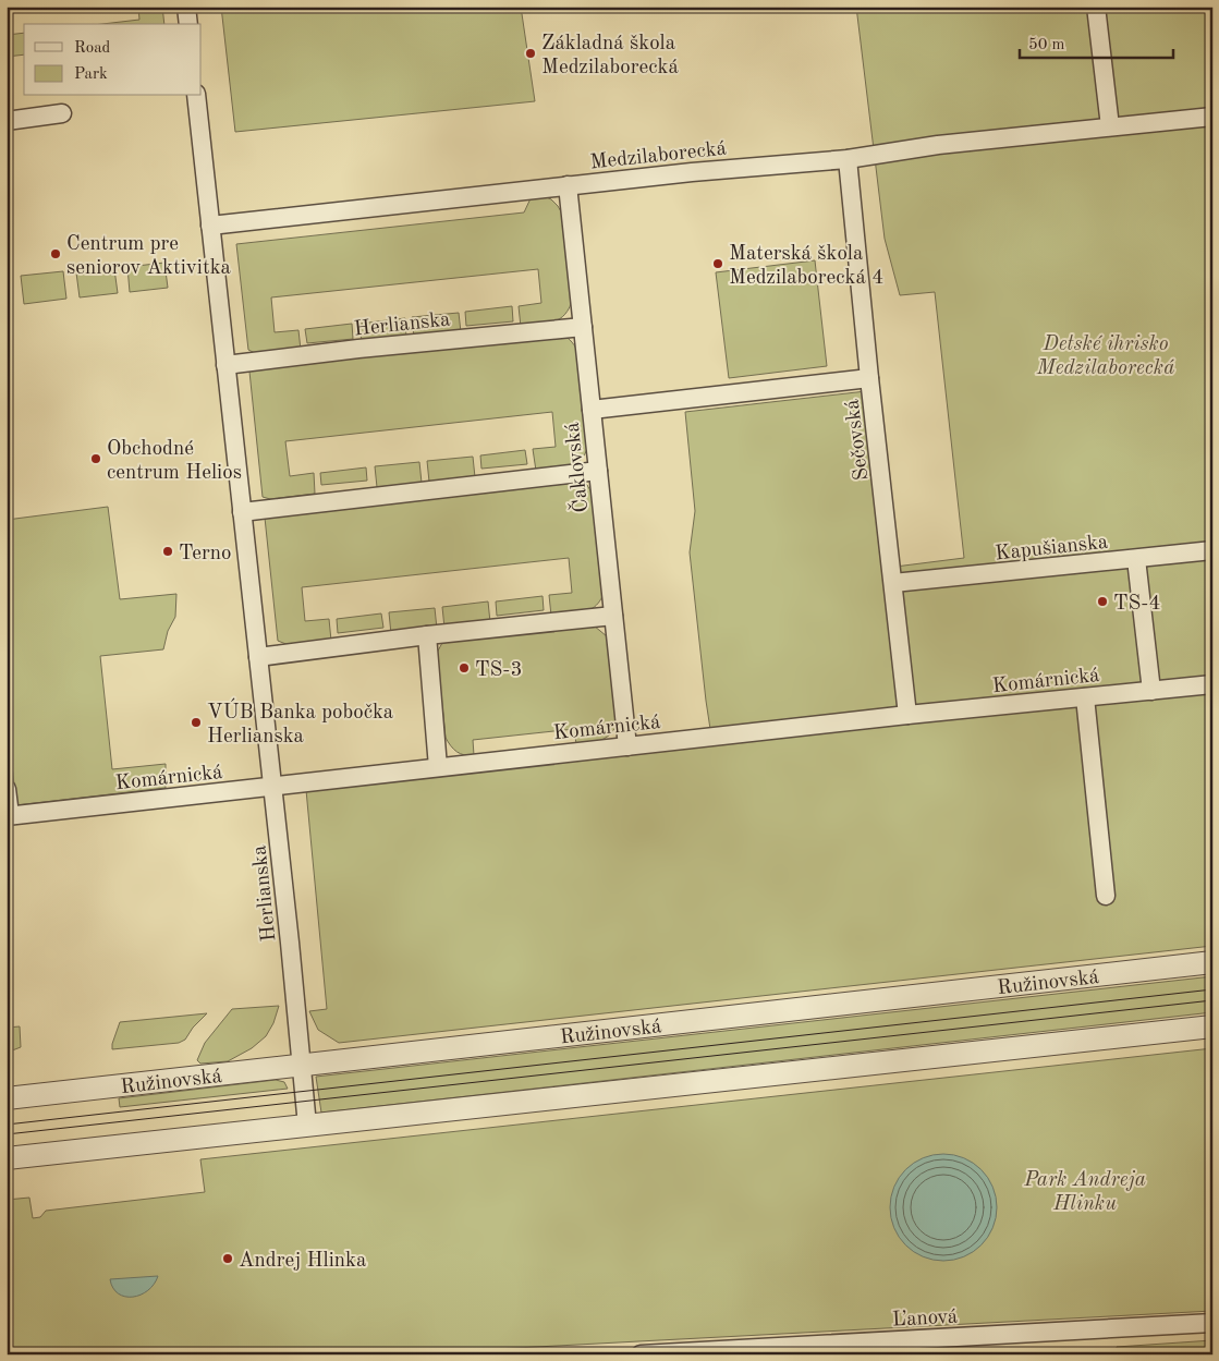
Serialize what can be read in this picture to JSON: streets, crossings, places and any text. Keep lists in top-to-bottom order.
{
  "streets": {
    "street": [
      "Medzilaborecká",
      "Herlianska",
      "Sečovská",
      "Čaklovská",
      "Kapušianska",
      "Komárnická",
      "Ružinovská",
      "Ľanová"
    ]
  },
  "crossings": [
    ["Medzilaborecká", "Herlianska"],
    ["Medzilaborecká", "Sečovská"],
    ["Medzilaborecká", "Čaklovská"],
    ["Herlianska", "Čaklovská"],
    ["Herlianska", "Komárnická"],
    ["Herlianska", "Ružinovská"],
    ["Sečovská", "Kapušianska"],
    ["Sečovská", "Komárnická"],
    ["Čaklovská", "Komárnická"]
  ],
  "parks": ["Detské ihrisko Medzilaborecká", "Park Andreja Hlinku"],
  "places": [
    "Základná škola Medzilaborecká",
    "Centrum pre seniorov Aktivitka",
    "Materská škola Medzilaborecká 4",
    "Obchodné centrum Helios",
    "Terno",
    "TS-4",
    "TS-3",
    "VÚB Banka pobočka Herlianska",
    "Andrej Hlinka"
  ],
  "legend": ["Road", "Park"],
  "scale_bar": "50 m"
}
